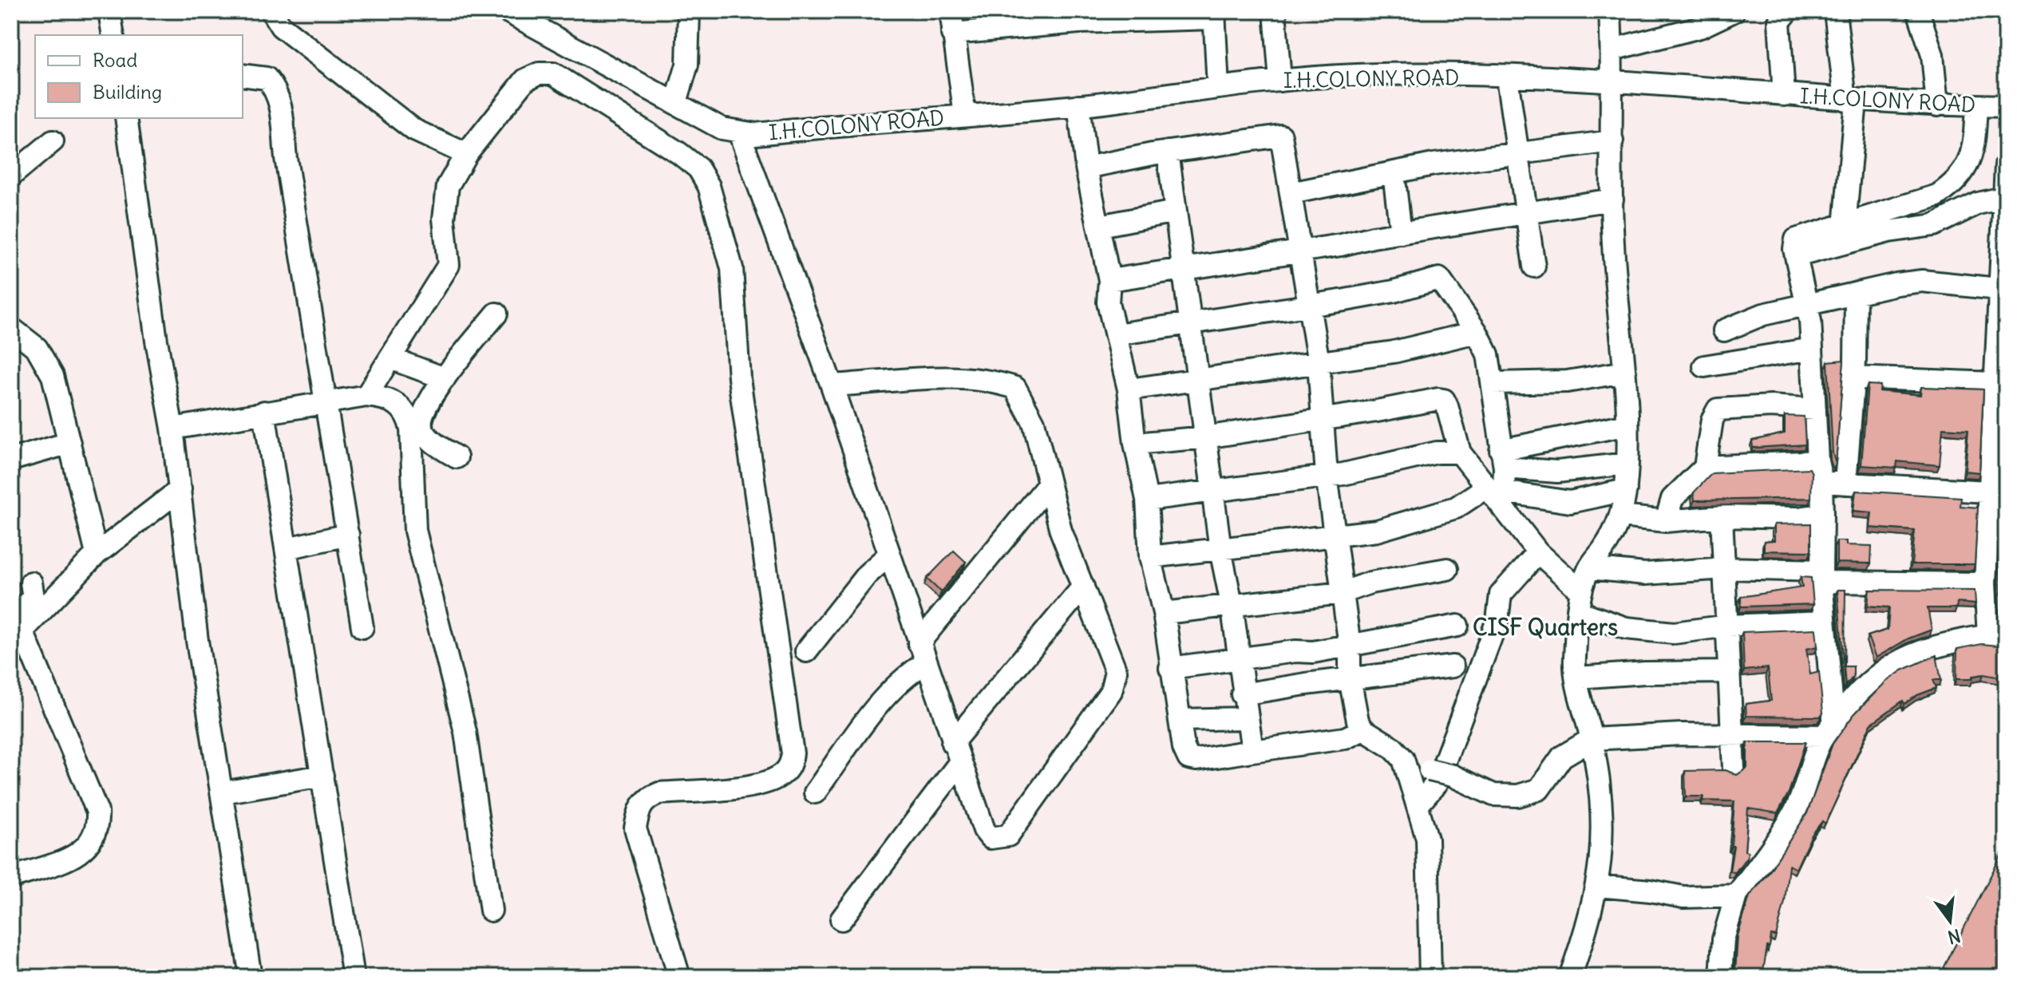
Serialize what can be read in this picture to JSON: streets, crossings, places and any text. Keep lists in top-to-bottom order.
{
  "streets": {
    "street": ["I.H.COLONY ROAD"]
  },
  "districts": ["CISF Quarters"],
  "legend": ["Road", "Building"],
  "north": "bottom"
}
